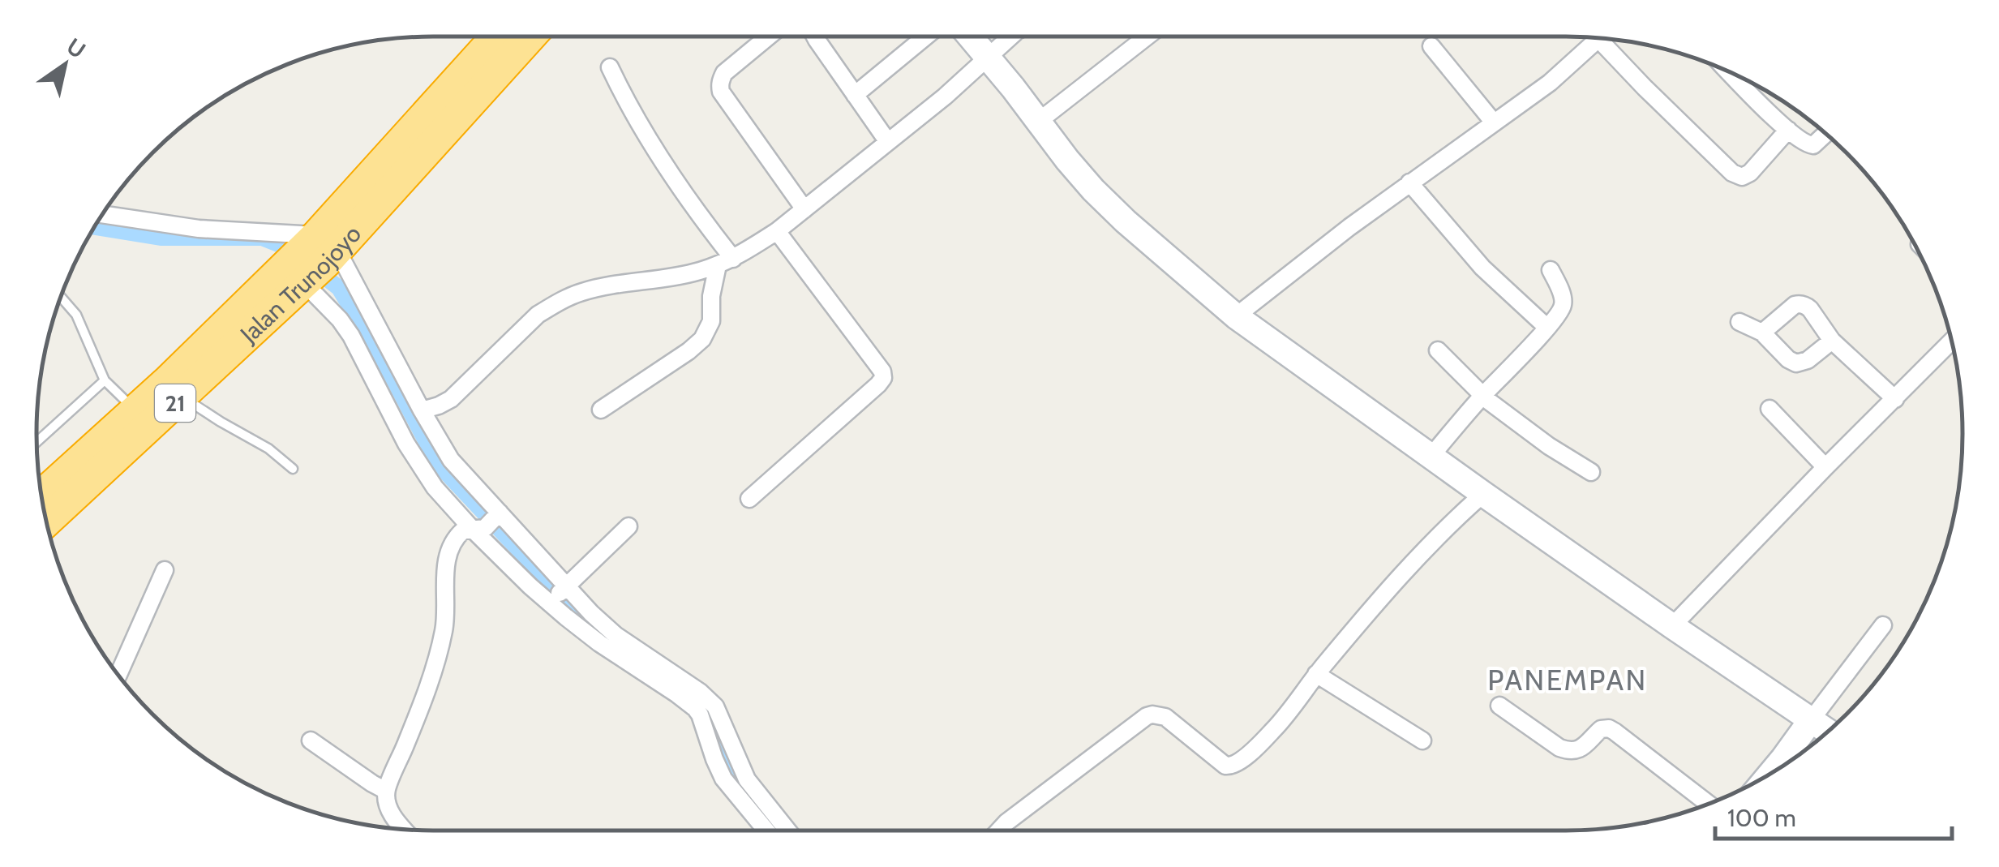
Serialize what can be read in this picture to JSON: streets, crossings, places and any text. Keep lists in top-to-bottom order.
{
  "streets": {
    "highway": ["Jalan Trunojoyo", "21"]
  },
  "districts": ["PANEMPAN"],
  "scale_bar": "100 m",
  "north": "top right"
}
